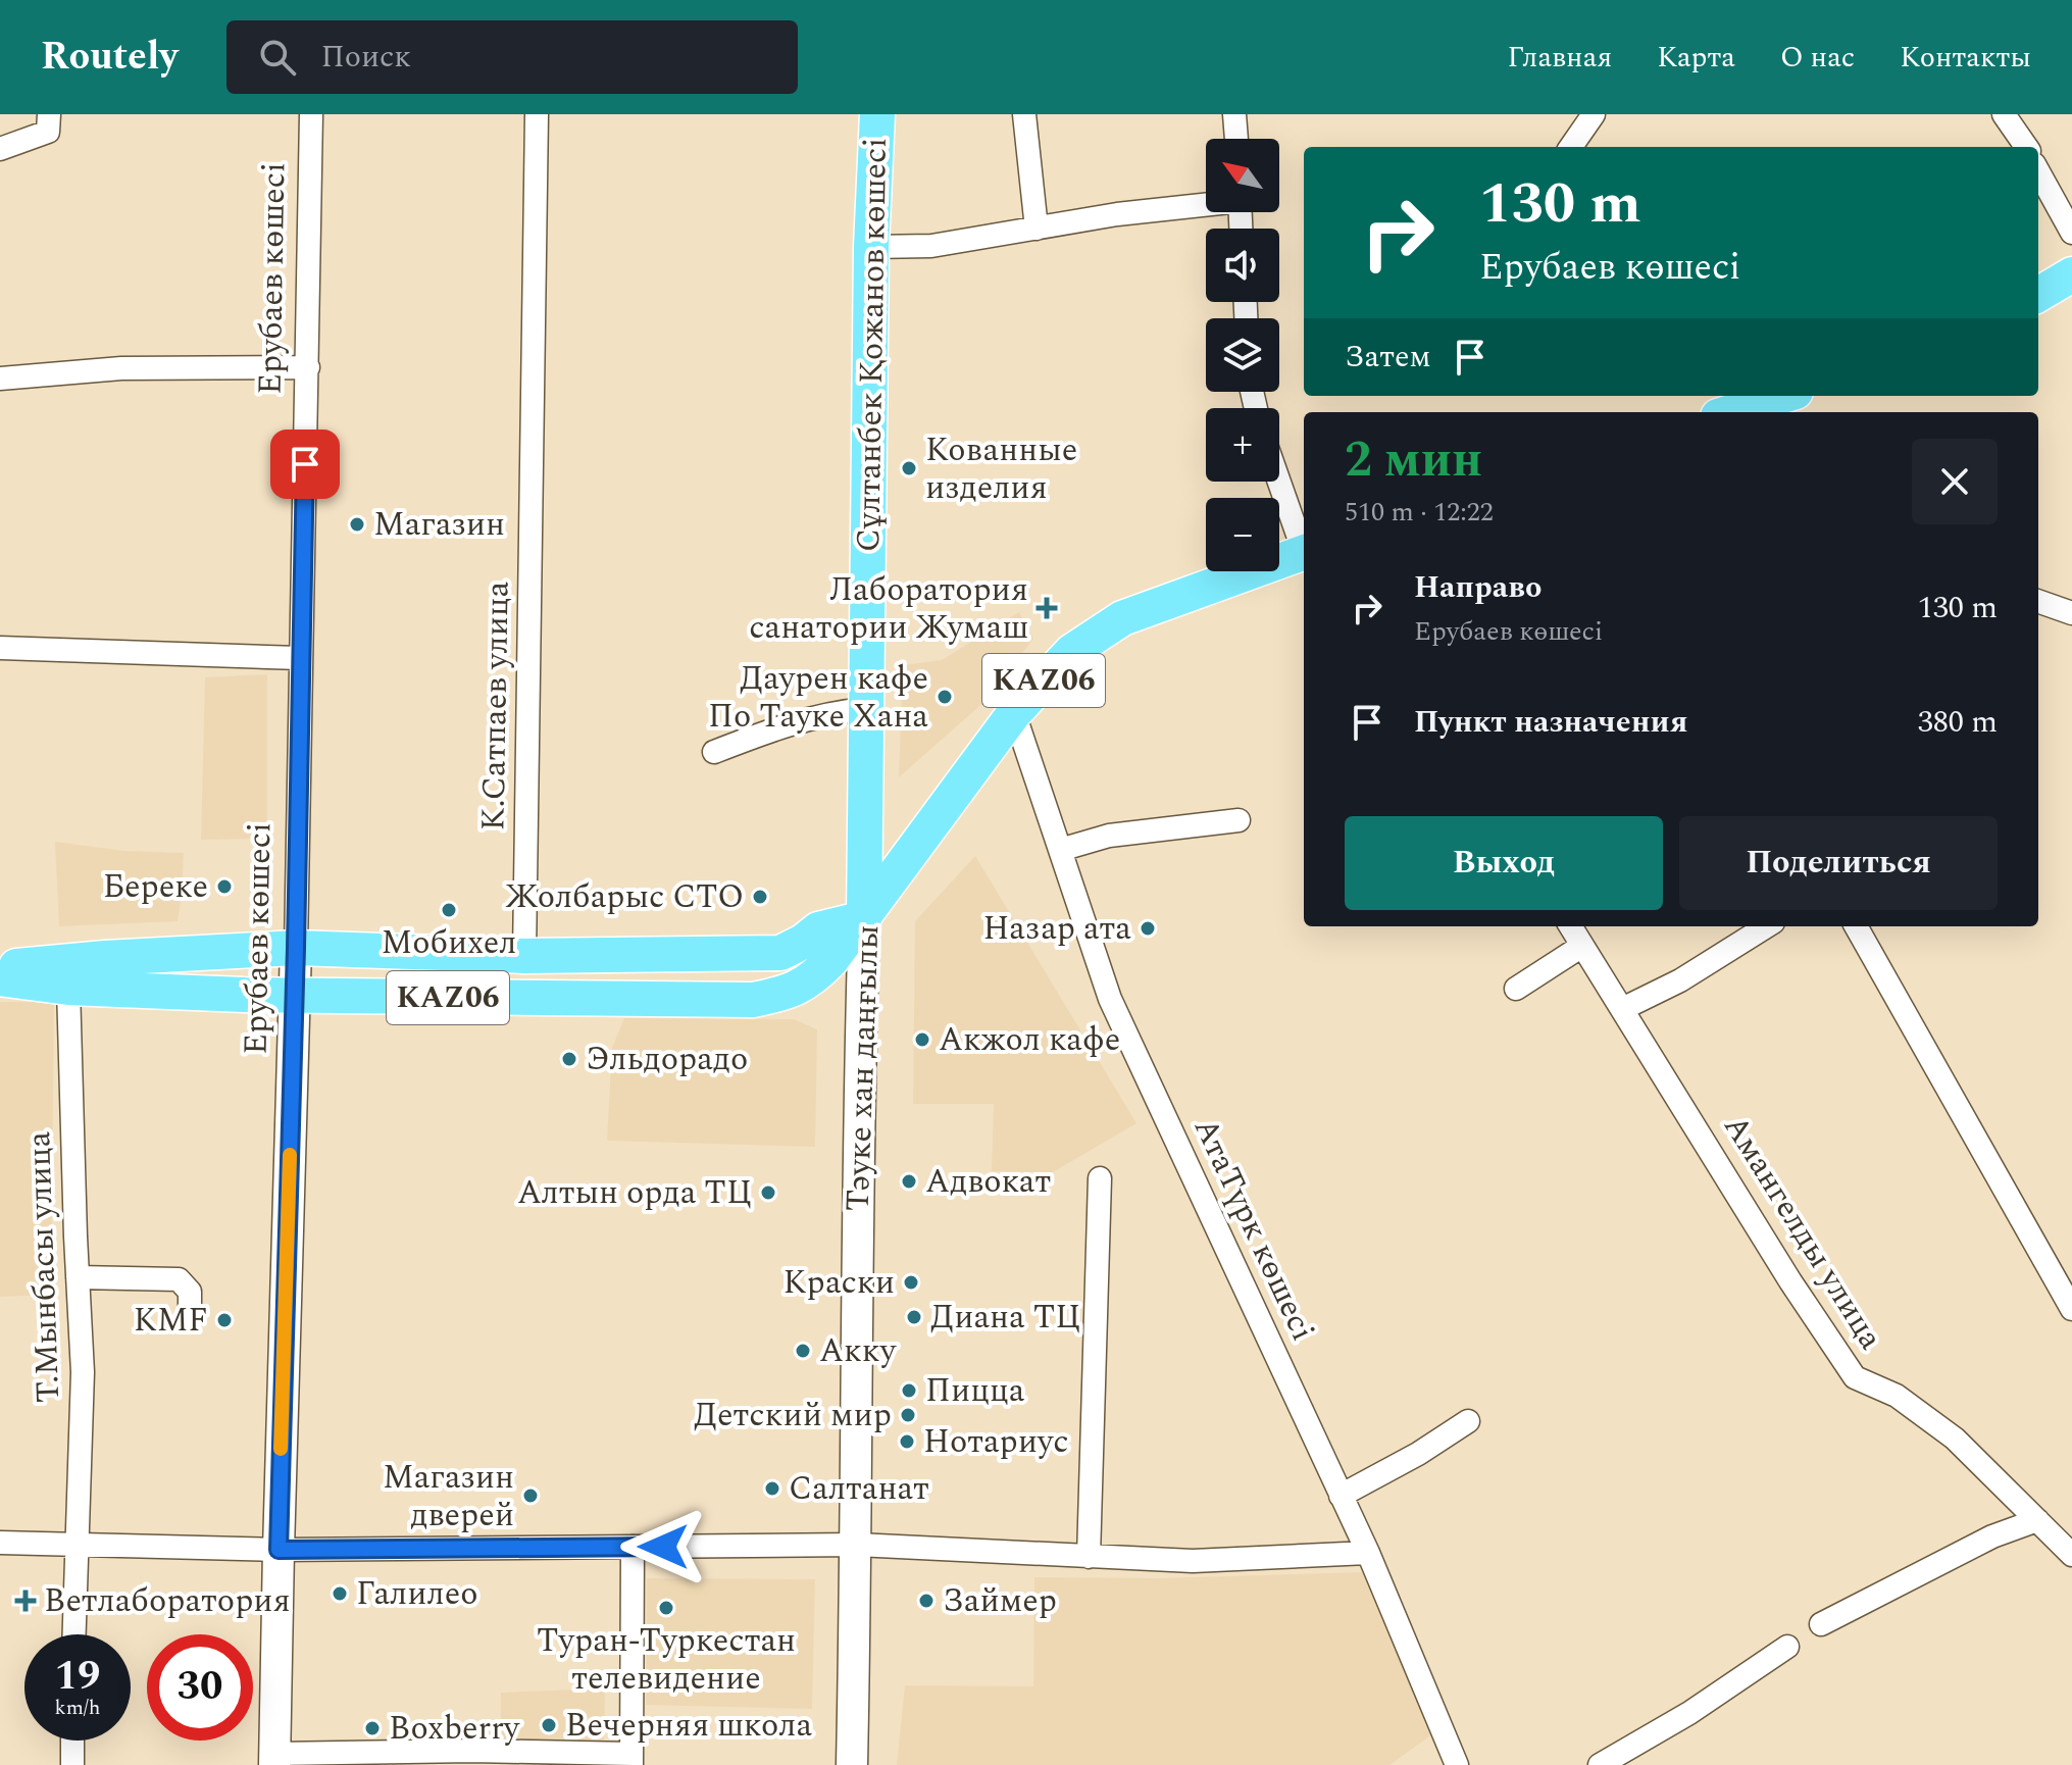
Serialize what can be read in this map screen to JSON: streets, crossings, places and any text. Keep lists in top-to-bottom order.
{
  "streets": {
    "main road": ["Сұлтанбек Қожанов көшесі", "KАZ06", "Тәуке хан даңғылы"],
    "street": [
      "Ерубаев көшесі",
      "К.Сатпаев улица",
      "АтаТүрк көшесі",
      "Амангелды улица",
      "Т.Мынбасы улица"
    ]
  },
  "crossings": [
    ["Ерубаев көшесі", "KАZ06"],
    ["Сұлтанбек Қожанов көшесі", "KАZ06"],
    ["Сұлтанбек Қожанов көшесі", "Тәуке хан даңғылы"],
    ["KАZ06", "К.Сатпаев улица"],
    ["KАZ06", "Тәуке хан даңғылы"],
    ["KАZ06", "Т.Мынбасы улица"],
    ["Тәуке хан даңғылы", "АтаТүрк көшесі"]
  ],
  "places": {
    "other": [
      "Кованные изделия",
      "Магазин",
      "Даурен кафе По Тауке Хана",
      "Береке",
      "Жолбарыс СТО",
      "Мобихел",
      "Назар ата",
      "Акжол кафе",
      "Эльдорадо",
      "Адвокат",
      "Алтын орда ТЦ",
      "Краски",
      "Диана ТЦ",
      "KMF",
      "Акку",
      "Пицца",
      "Детский мир",
      "Нотариус",
      "Салтанат",
      "Магазин дверей",
      "Галилео",
      "Займер",
      "Туран-Туркестан телевидение",
      "Вечерняя школа",
      "Boxberry"
    ],
    "health": ["Лаборатория санатории Жумаш", "Ветлаборатория"]
  },
  "north": "top left",
  "page": {
    "header": "Routely",
    "search": "Поиск",
    "nav": [
      "Главная",
      "Карта",
      "О нас",
      "Контакты"
    ],
    "map_buttons": ["+", "−"],
    "turn": ["130 m", "Ерубаев көшесі"],
    "then": "Затем",
    "heading": ["2 мин", "510 m · 12:22"],
    "list": [
      {
        "name": "Направо",
        "note": "Ерубаев көшесі",
        "value": "130 m"
      },
      {
        "name": "Пункт назначения",
        "value": "380 m"
      }
    ],
    "buttons": ["Выход", "Поделиться"],
    "speed": "19 km/h",
    "limit": "30"
  }
}
